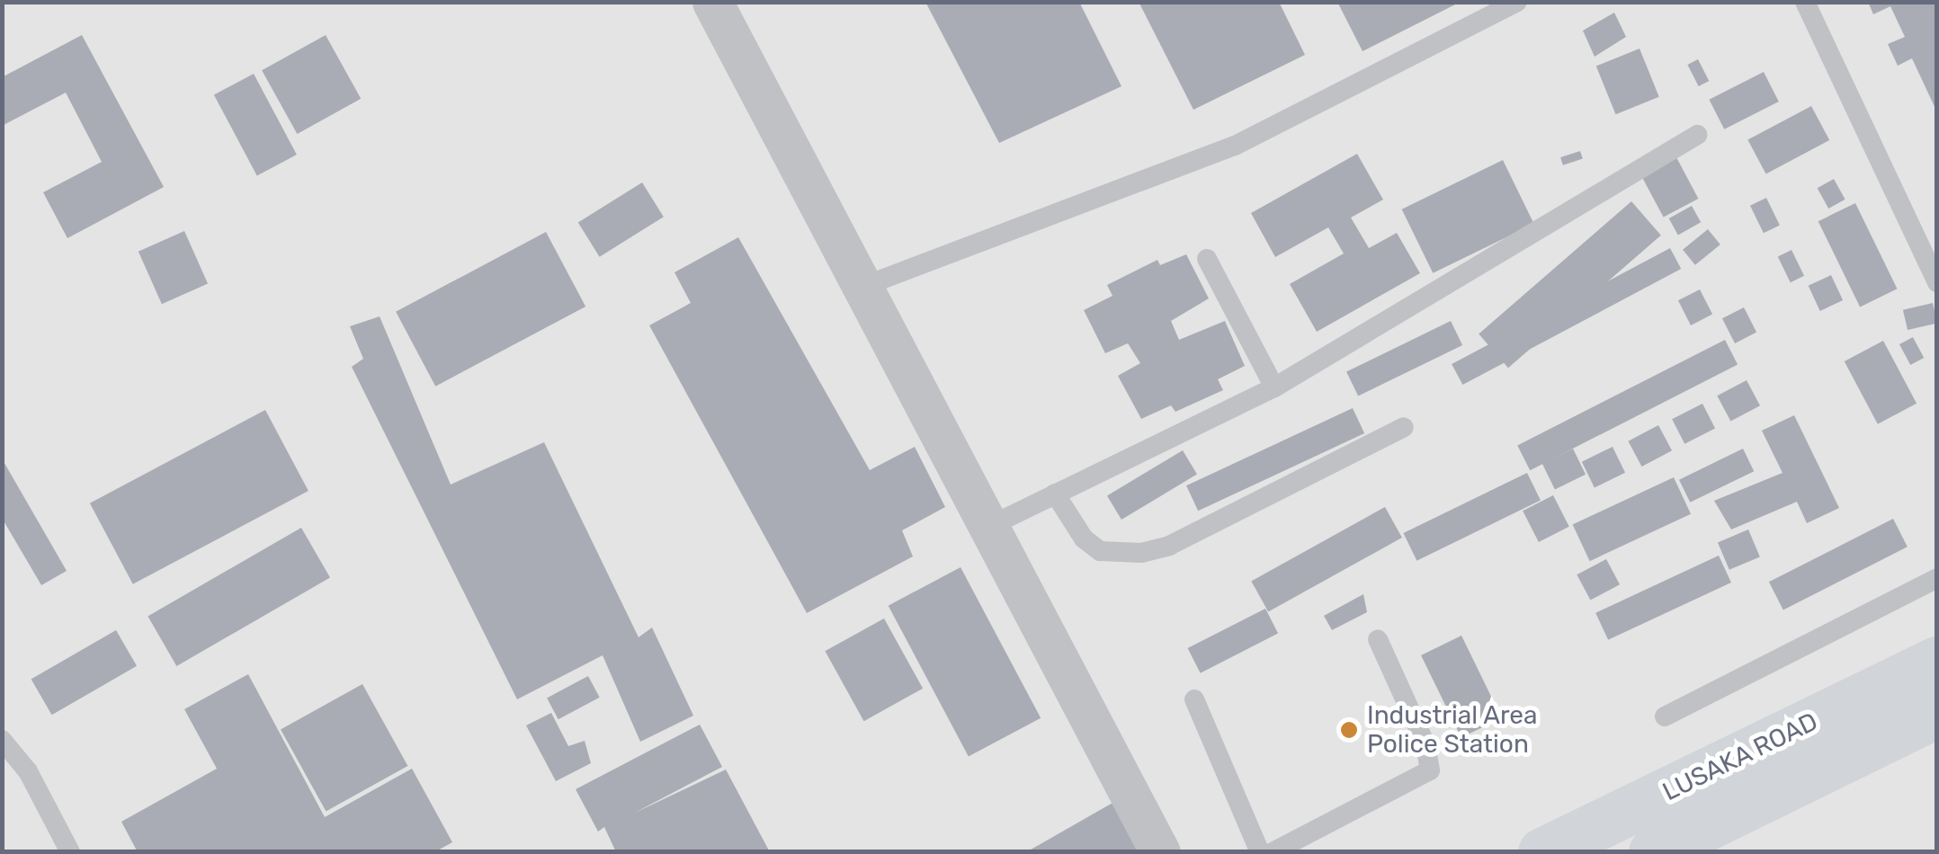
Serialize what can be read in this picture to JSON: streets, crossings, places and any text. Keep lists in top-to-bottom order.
{
  "streets": {
    "main road": ["LUSAKA ROAD"]
  },
  "places": ["Industrial Area Police Station"]
}
